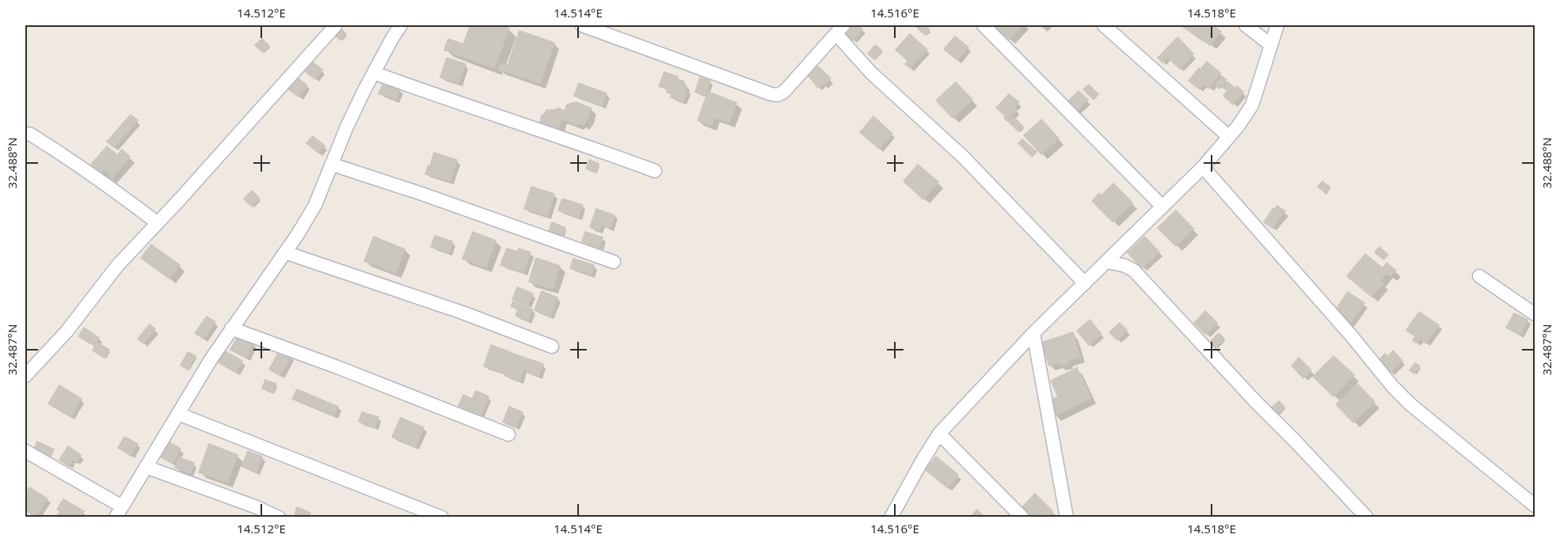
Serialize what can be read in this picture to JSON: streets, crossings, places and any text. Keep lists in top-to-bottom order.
{
  "coordinates": [
    "14.512°E",
    "14.514°E",
    "14.516°E",
    "14.518°E",
    "32.488°N",
    "32.487°N"
  ]
}
